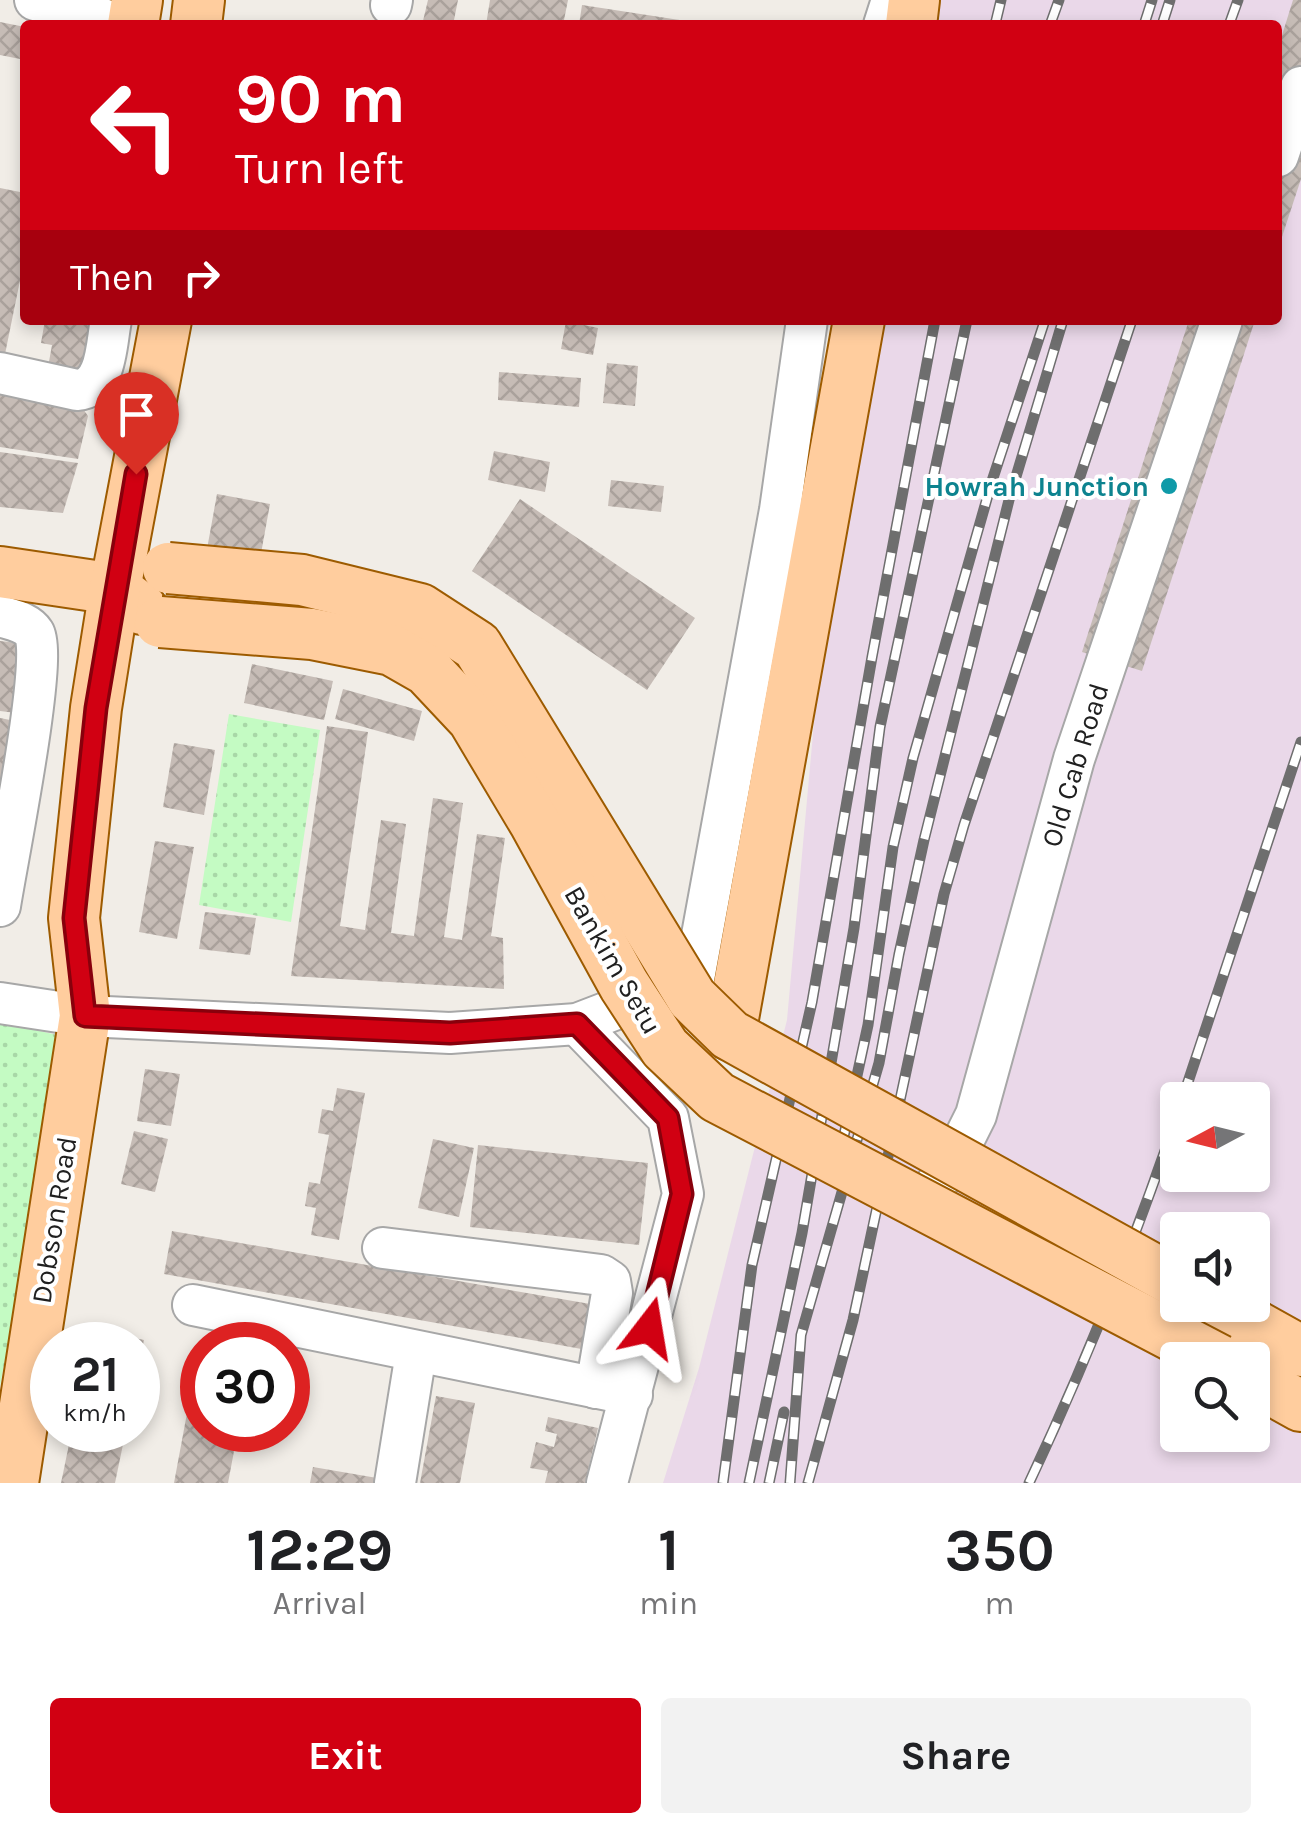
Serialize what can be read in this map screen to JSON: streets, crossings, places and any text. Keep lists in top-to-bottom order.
{
  "streets": {
    "main road": ["Bankim Setu", "Dobson Road"],
    "street": ["Old Cab Road"]
  },
  "crossings": [
    ["Old Cab Road", "Bankim Setu"],
    ["Bankim Setu", "Dobson Road"]
  ],
  "places": ["Howrah Junction"],
  "north": "left",
  "page": {
    "turn": ["90 m", "Turn left"],
    "then": "Then",
    "speed": "21 km/h",
    "limit": "30",
    "eta": [
      "12:29",
      "Arrival",
      "1",
      "min",
      "350",
      "m"
    ],
    "buttons": ["Exit", "Share"]
  }
}
